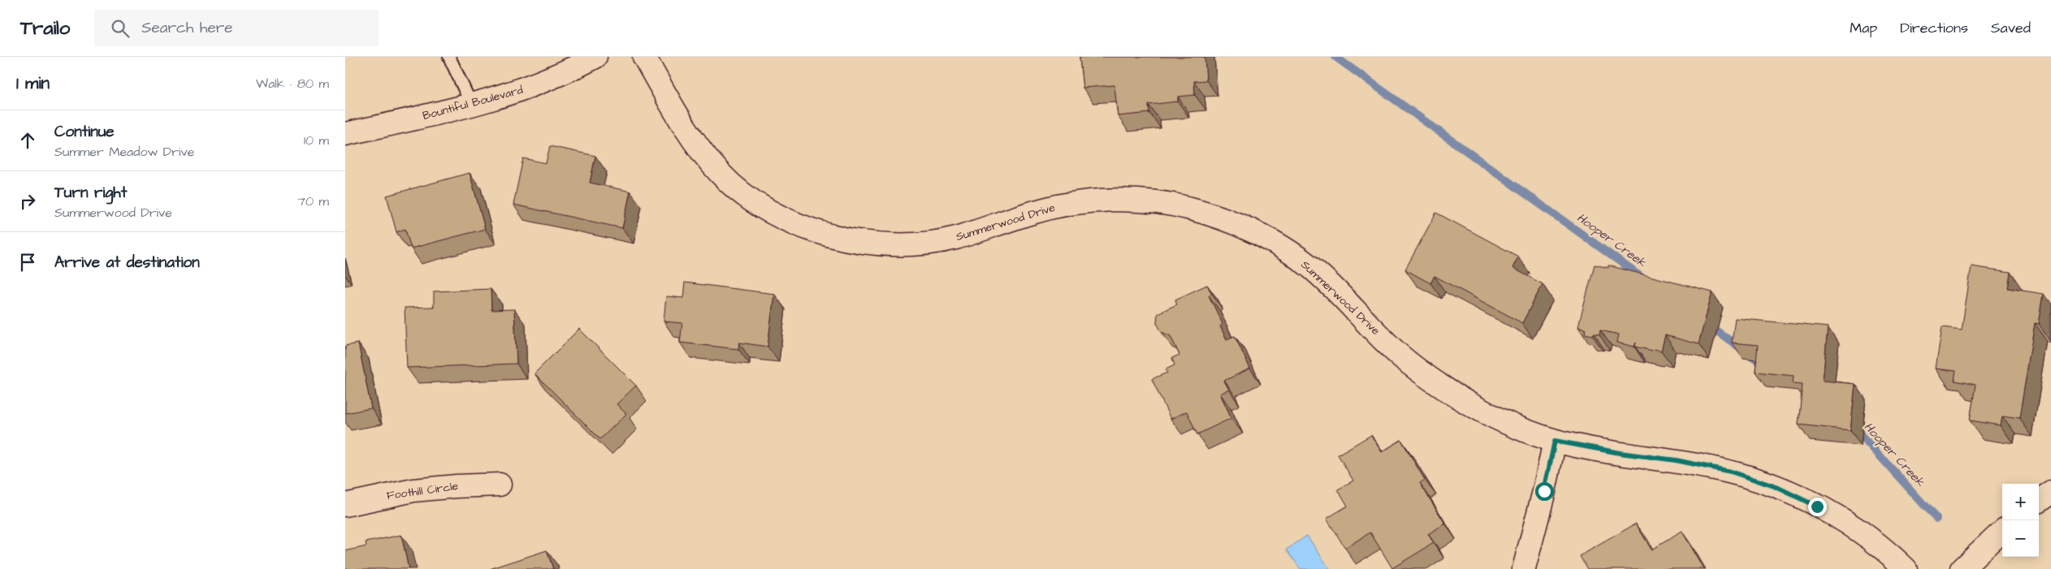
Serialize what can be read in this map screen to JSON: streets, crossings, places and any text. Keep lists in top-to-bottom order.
{
  "streets": {
    "street": ["Bountiful Boulevard", "Summerwood Drive", "Foothill Circle"]
  },
  "water": ["Hooper Creek"],
  "page": {
    "header": "Trailo",
    "search": "Search here",
    "nav": ["Map", "Directions", "Saved"],
    "heading": ["1 min", "Walk · 80 m"],
    "list": [
      ["Continue", "Summer Meadow Drive", "10 m"],
      ["Turn right", "Summerwood Drive", "70 m"],
      "Arrive at destination"
    ],
    "map_buttons": ["+", "−"]
  }
}
